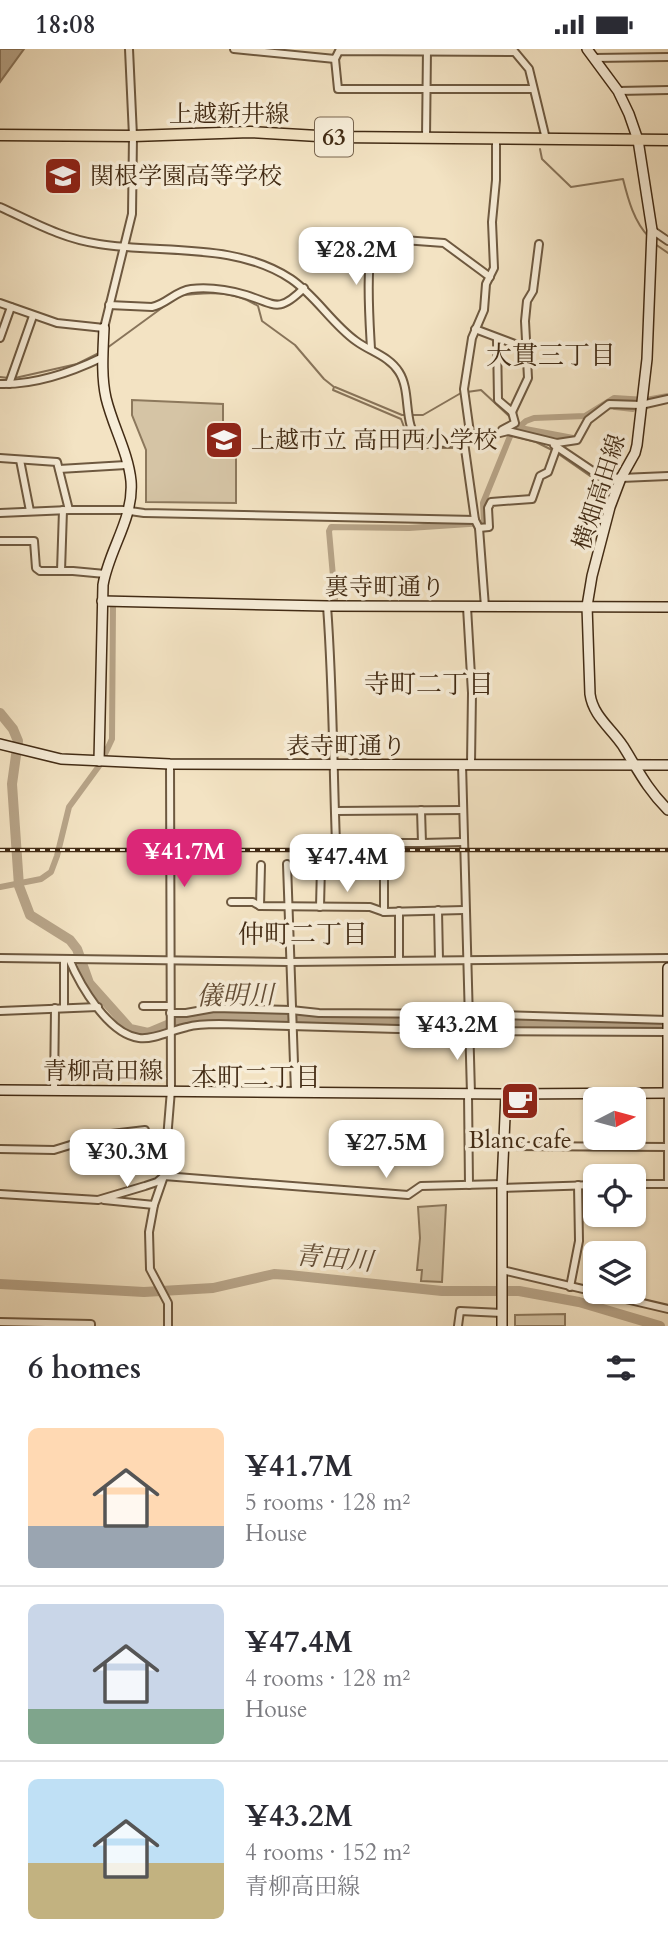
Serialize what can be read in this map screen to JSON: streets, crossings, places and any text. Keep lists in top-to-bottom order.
{
  "streets": {
    "main road": ["上越新井線", "63"],
    "street": [
      "横畑高田線",
      "裏寺町通り",
      "表寺町通り",
      "青柳高田線"
    ]
  },
  "crossings": [
    ["上越新井線", "横畑高田線"],
    ["横畑高田線", "裏寺町通り"],
    ["横畑高田線", "表寺町通り"]
  ],
  "districts": [
    "大貫三丁目",
    "寺町二丁目",
    "仲町二丁目",
    "本町二丁目"
  ],
  "water": ["儀明川", "青田川"],
  "places": {
    "school or university": ["関根学園高等学校", "上越市立 高田西小学校"],
    "cafe": ["Blanc cafe"]
  },
  "north": "right",
  "page": {
    "status": "18:08",
    "price": [
      "¥28.2M",
      "¥41.7M",
      "¥47.4M",
      "¥43.2M",
      "¥27.5M",
      "¥30.3M"
    ],
    "heading": "6 homes",
    "list": [
      {
        "name": "¥41.7M",
        "note": "5 rooms · 128 m² · House"
      },
      {
        "name": "¥47.4M",
        "note": "4 rooms · 128 m² · House"
      },
      {
        "name": "¥43.2M",
        "note": "4 rooms · 152 m² · 青柳高田線"
      }
    ]
  }
}
